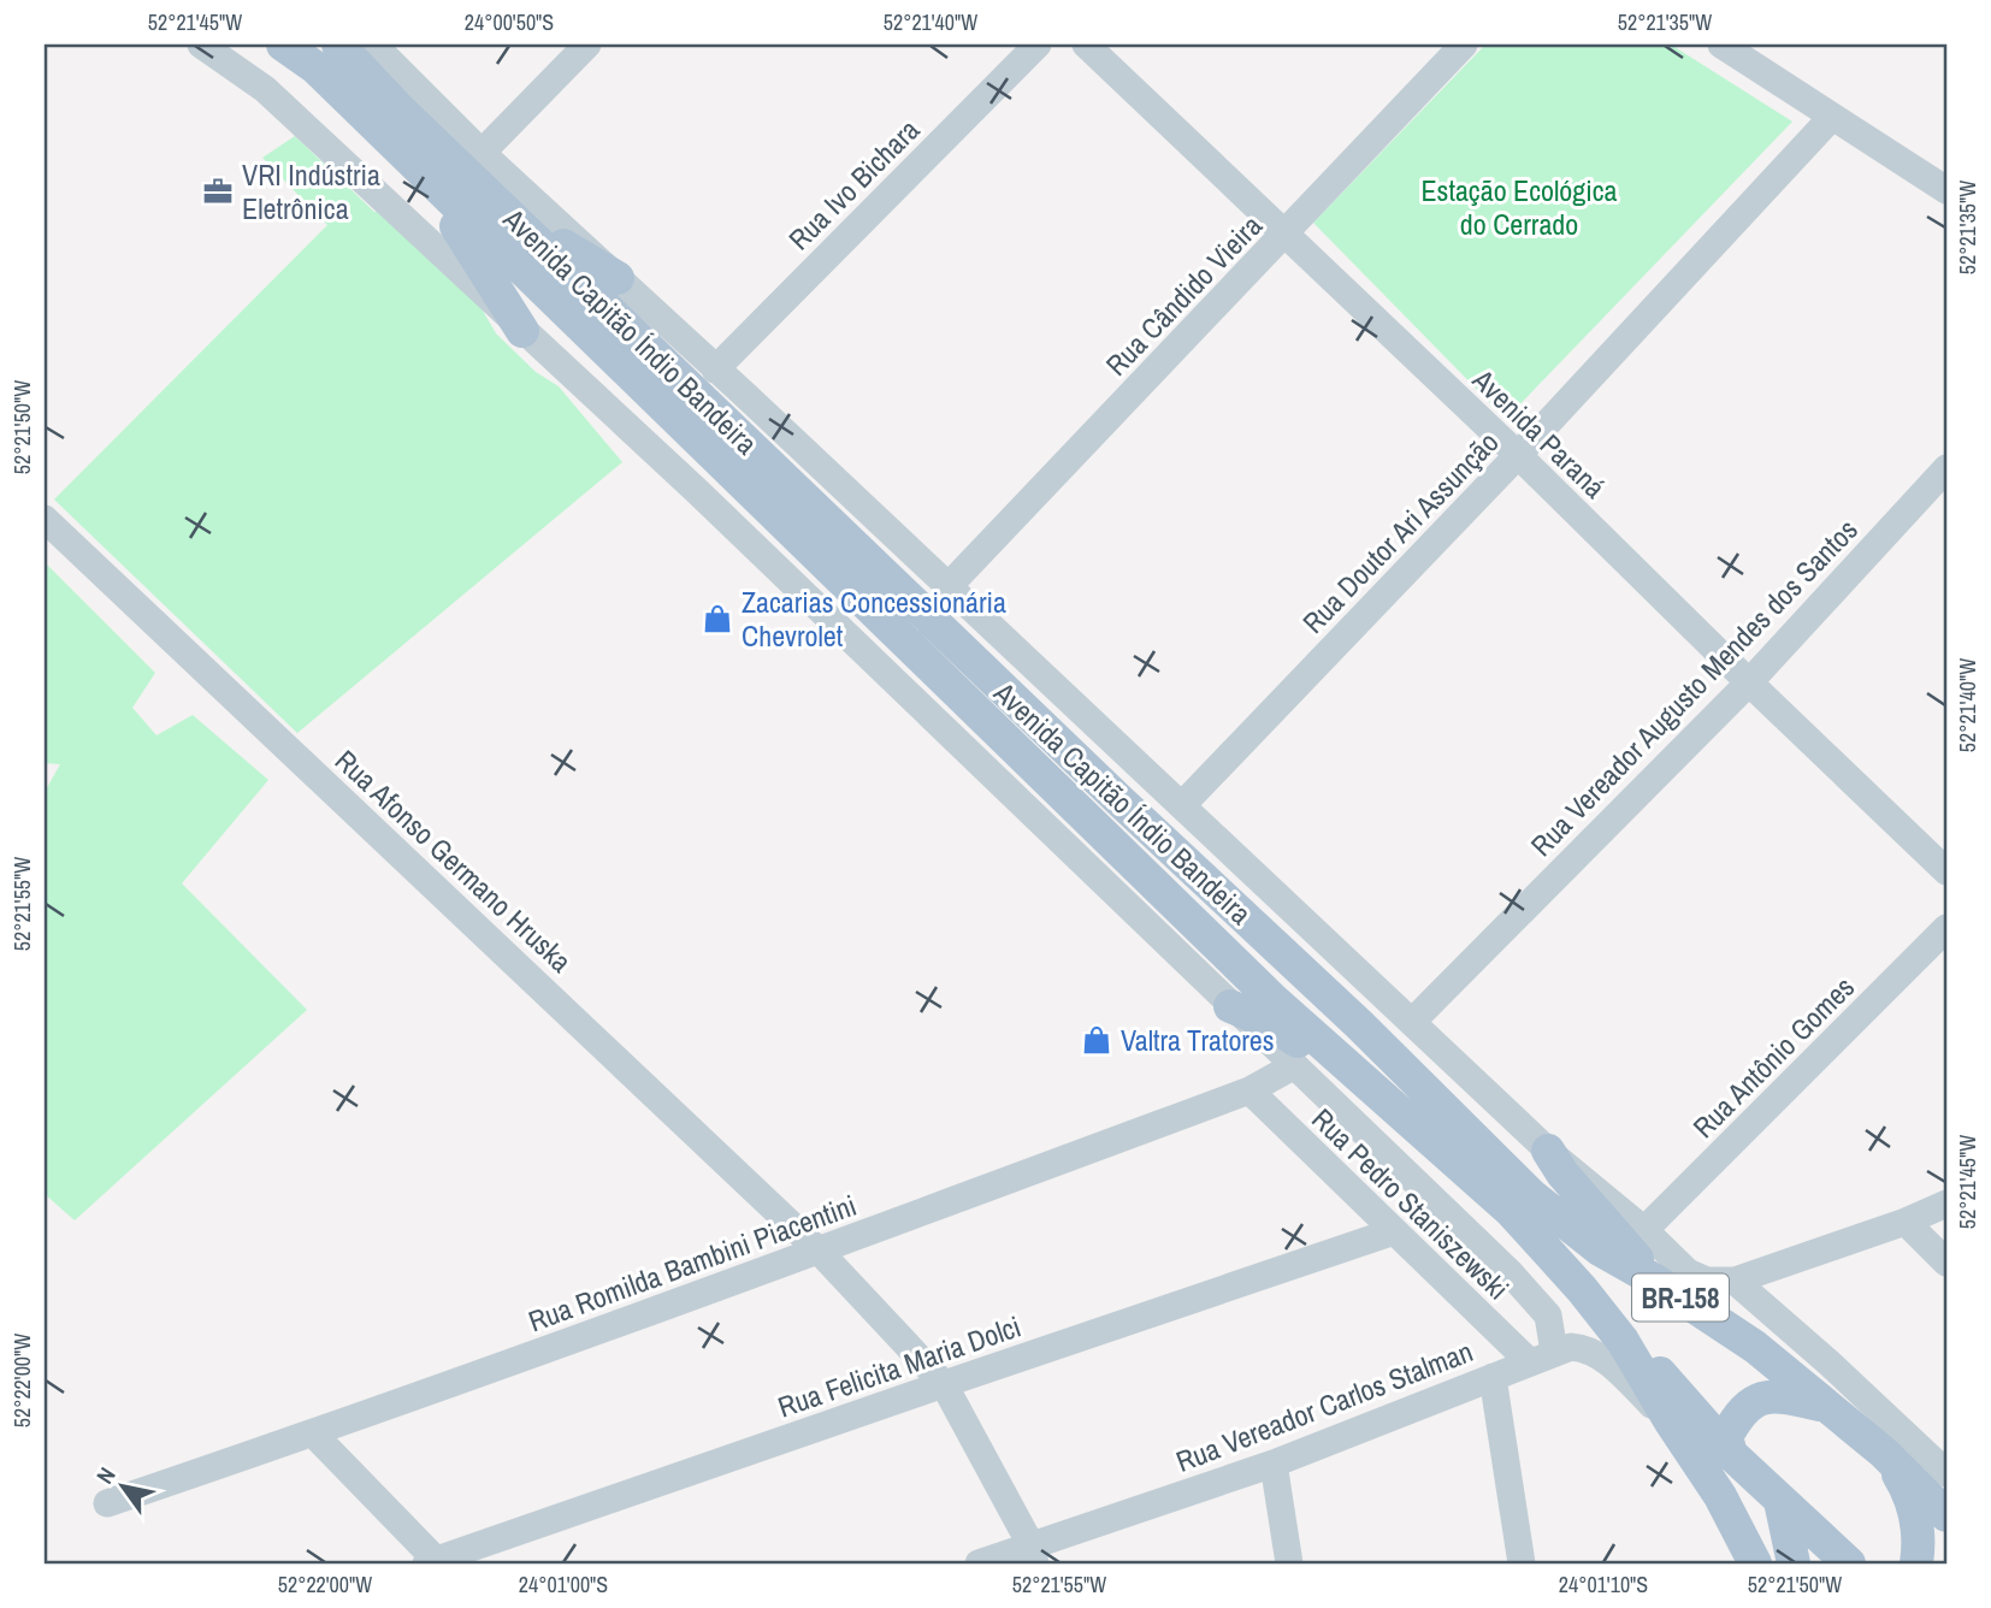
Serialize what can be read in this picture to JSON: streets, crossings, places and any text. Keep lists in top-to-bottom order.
{
  "streets": {
    "main road": ["Avenida Capitão Índio Bandeira", "BR-158"],
    "street": [
      "Rua Ivo Bichara",
      "Rua Cândido Vieira",
      "Avenida Paraná",
      "Rua Doutor Ari Assunção",
      "Rua Vereador Augusto Mendes dos Santos",
      "Rua Afonso Germano Hruska",
      "Rua Antônio Gomes",
      "Rua Pedro Staniszewski",
      "Rua Romilda Bambini Piacentini",
      "Rua Felicita Maria Dolci",
      "Rua Vereador Carlos Stalman"
    ]
  },
  "crossings": [
    ["Rua Cândido Vieira", "Avenida Paraná"],
    ["Avenida Capitão Índio Bandeira", "BR-158"],
    ["Avenida Paraná", "Rua Doutor Ari Assunção"],
    ["Avenida Paraná", "Rua Vereador Augusto Mendes dos Santos"],
    ["Rua Afonso Germano Hruska", "Rua Romilda Bambini Piacentini"],
    ["Rua Afonso Germano Hruska", "Rua Felicita Maria Dolci"],
    ["Rua Afonso Germano Hruska", "Rua Vereador Carlos Stalman"],
    ["Rua Pedro Staniszewski", "Rua Romilda Bambini Piacentini"],
    ["Rua Pedro Staniszewski", "Rua Felicita Maria Dolci"],
    ["Rua Pedro Staniszewski", "Rua Vereador Carlos Stalman"]
  ],
  "parks": ["Estação Ecológica do Cerrado"],
  "places": {
    "office": ["VRI Indústria Eletrônica"],
    "shop": ["Zacarias Concessionária Chevrolet", "Valtra Tratores"]
  },
  "north": "top left",
  "coordinates": [
    "52°21'45\"W",
    "24°00'50\"S",
    "52°21'40\"W",
    "52°21'35\"W",
    "52°21'50\"W",
    "52°21'55\"W",
    "52°22'00\"W",
    "24°01'00\"S",
    "24°01'10\"S"
  ]
}
